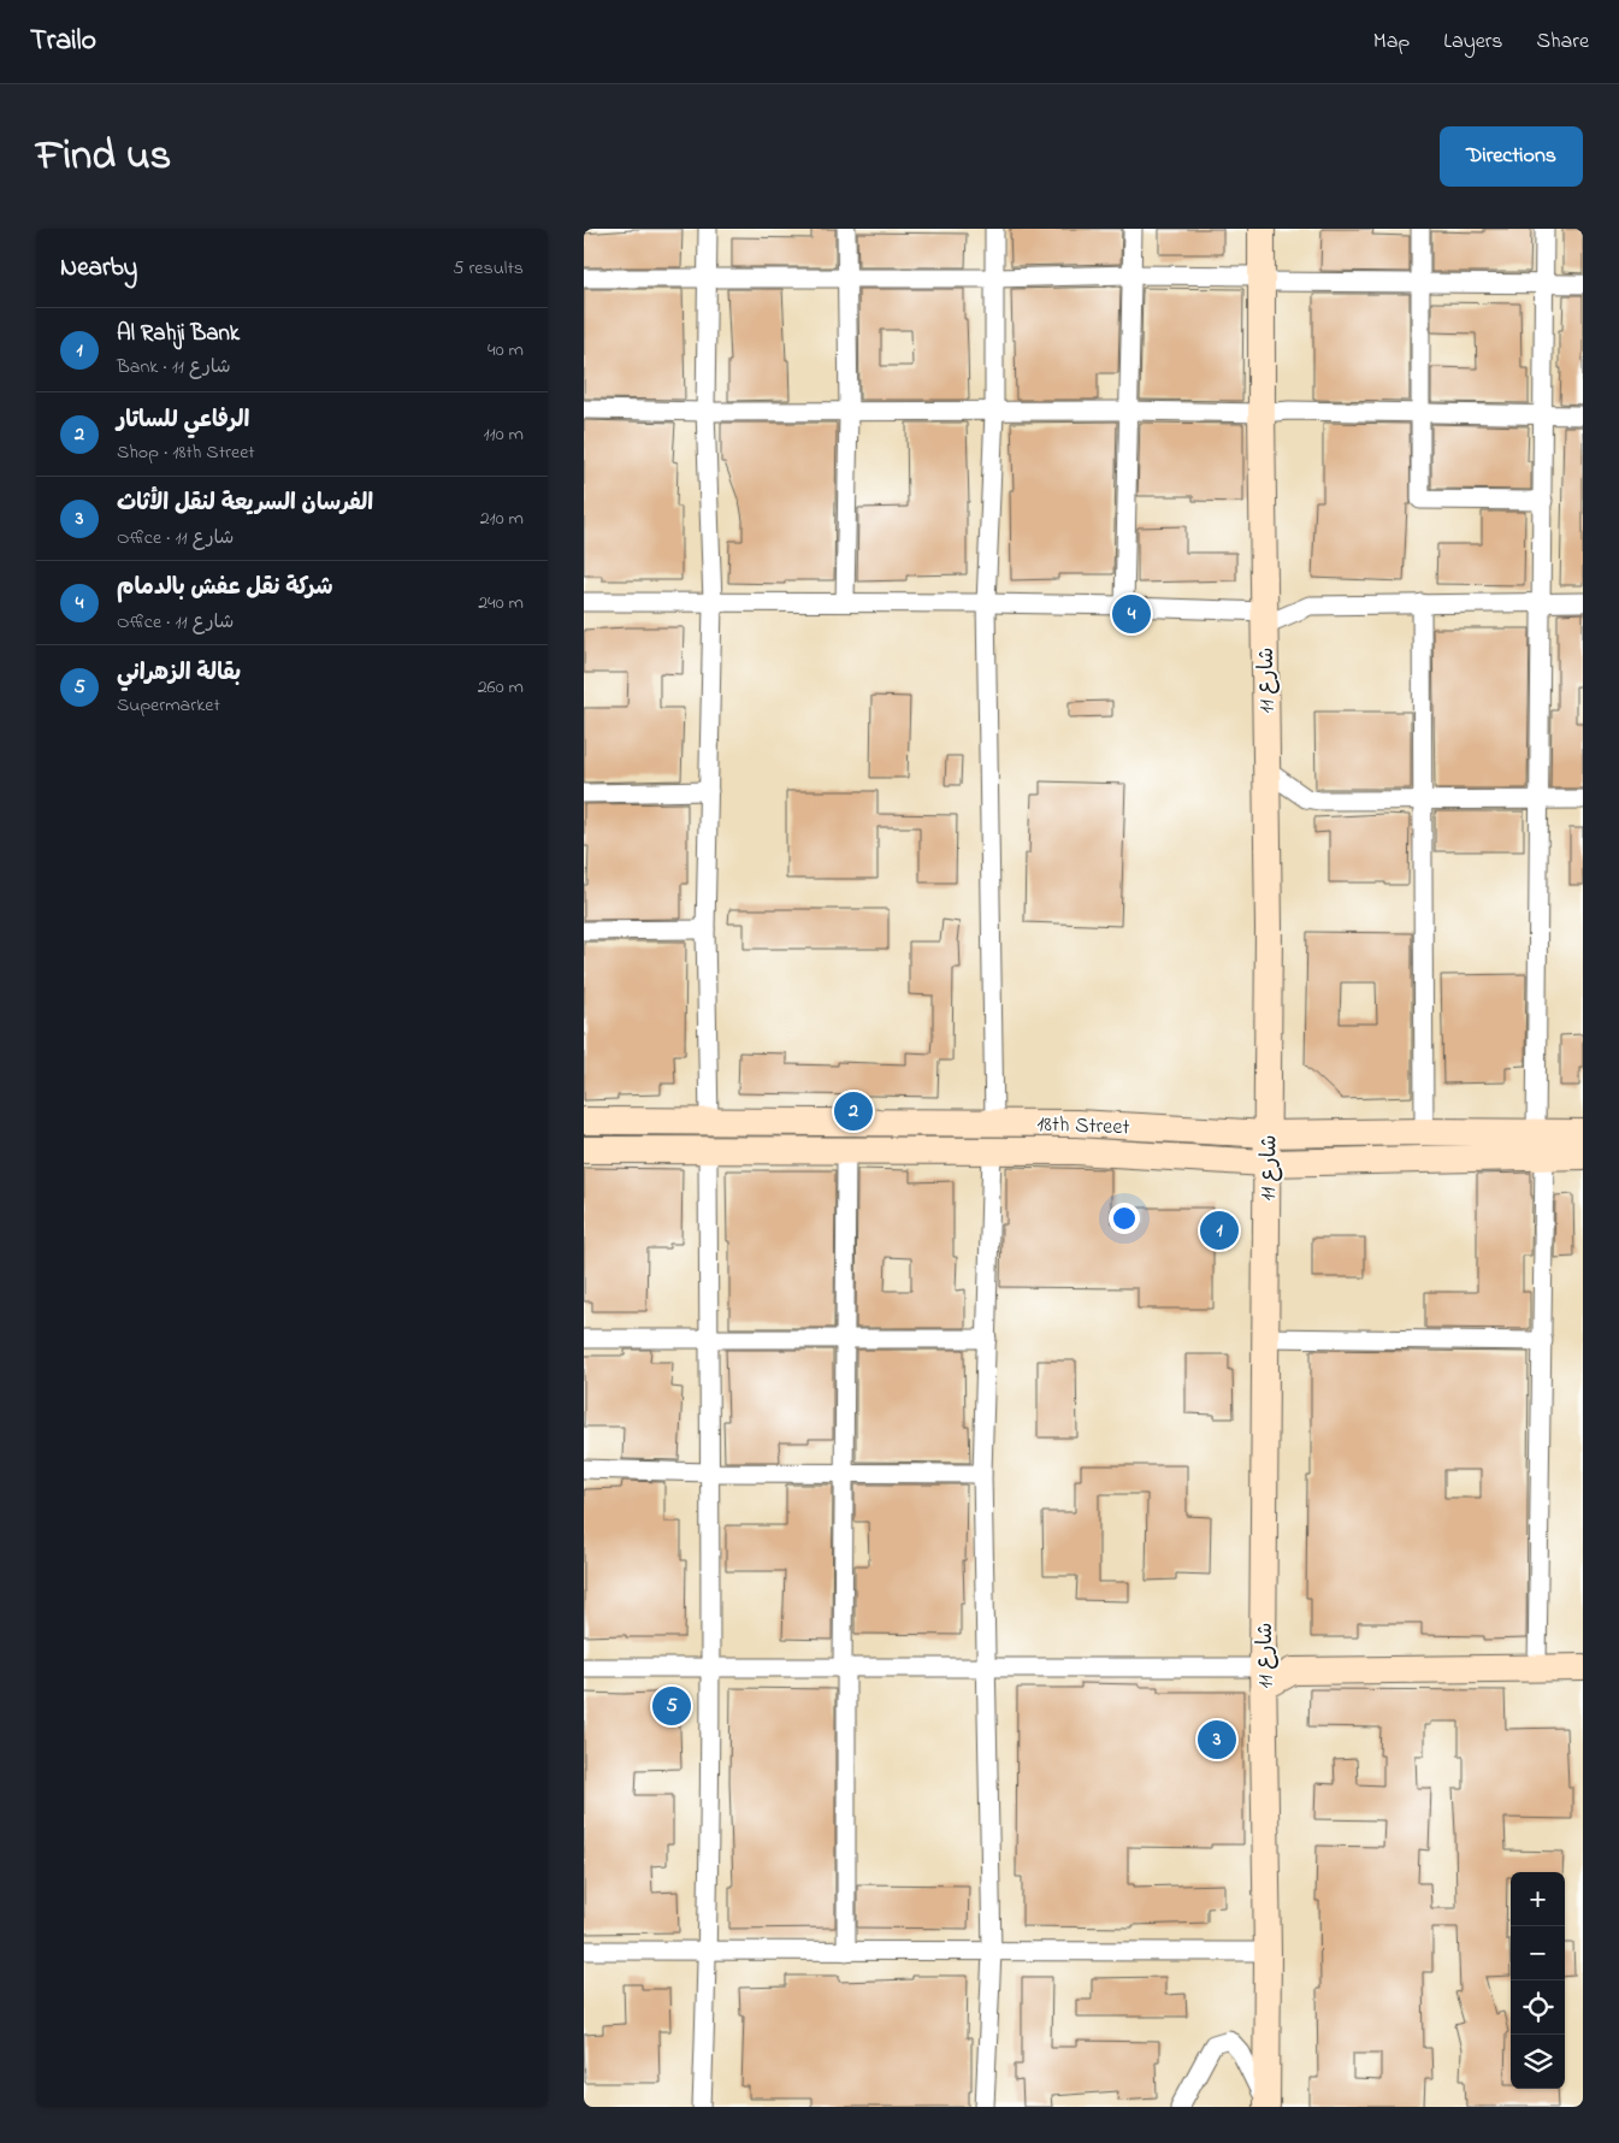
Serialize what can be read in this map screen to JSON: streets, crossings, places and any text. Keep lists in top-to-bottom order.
{
  "streets": {
    "street": ["شارع 11", "18th Street"]
  },
  "crossings": [
    ["شارع 11", "18th Street"]
  ],
  "page": {
    "header": "Trailo",
    "nav": ["Map", "Layers", "Share"],
    "title": "Find us",
    "buttons": "Directions",
    "heading": ["Nearby", "5 results"],
    "list": [
      {
        "mark": "1",
        "name": "Al Rahji Bank",
        "note": "Bank · شارع 11",
        "value": "40 m"
      },
      {
        "mark": "2",
        "name": "الرفاعي للساتار",
        "note": "Shop · 18th Street",
        "value": "110 m"
      },
      {
        "mark": "3",
        "name": "الفرسان السريعة لنقل الأثاث",
        "note": "Office · شارع 11",
        "value": "210 m"
      },
      {
        "mark": "4",
        "name": "شركة نقل عفش بالدمام",
        "note": "Office · شارع 11",
        "value": "240 m"
      },
      {
        "mark": "5",
        "name": "بقالة الزهراني",
        "note": "Supermarket",
        "value": "260 m"
      }
    ],
    "pins": [
      "4",
      "2",
      "1",
      "5",
      "3"
    ],
    "map_buttons": ["+", "−"]
  }
}
